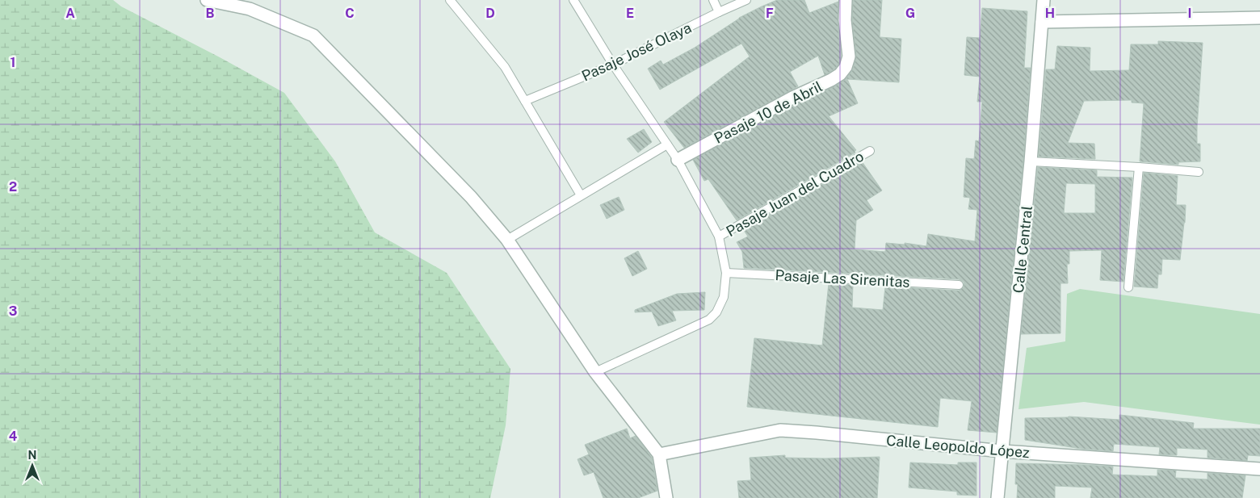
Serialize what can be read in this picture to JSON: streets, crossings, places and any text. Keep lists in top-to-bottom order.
{
  "streets": {
    "street": ["Pasaje 10 de Abril", "Calle Central", "Calle Leopoldo López"],
    "lane": ["Pasaje José Olaya", "Pasaje Juan del Cuadro", "Pasaje Las Sirenitas"]
  },
  "crossings": [
    ["Calle Central", "Calle Leopoldo López"]
  ],
  "north": "top",
  "grid": {
    "columns": [
      "A",
      "B",
      "C",
      "D",
      "E",
      "F",
      "G",
      "H",
      "I"
    ],
    "rows": [
      "1",
      "2",
      "3",
      "4"
    ]
  }
}
